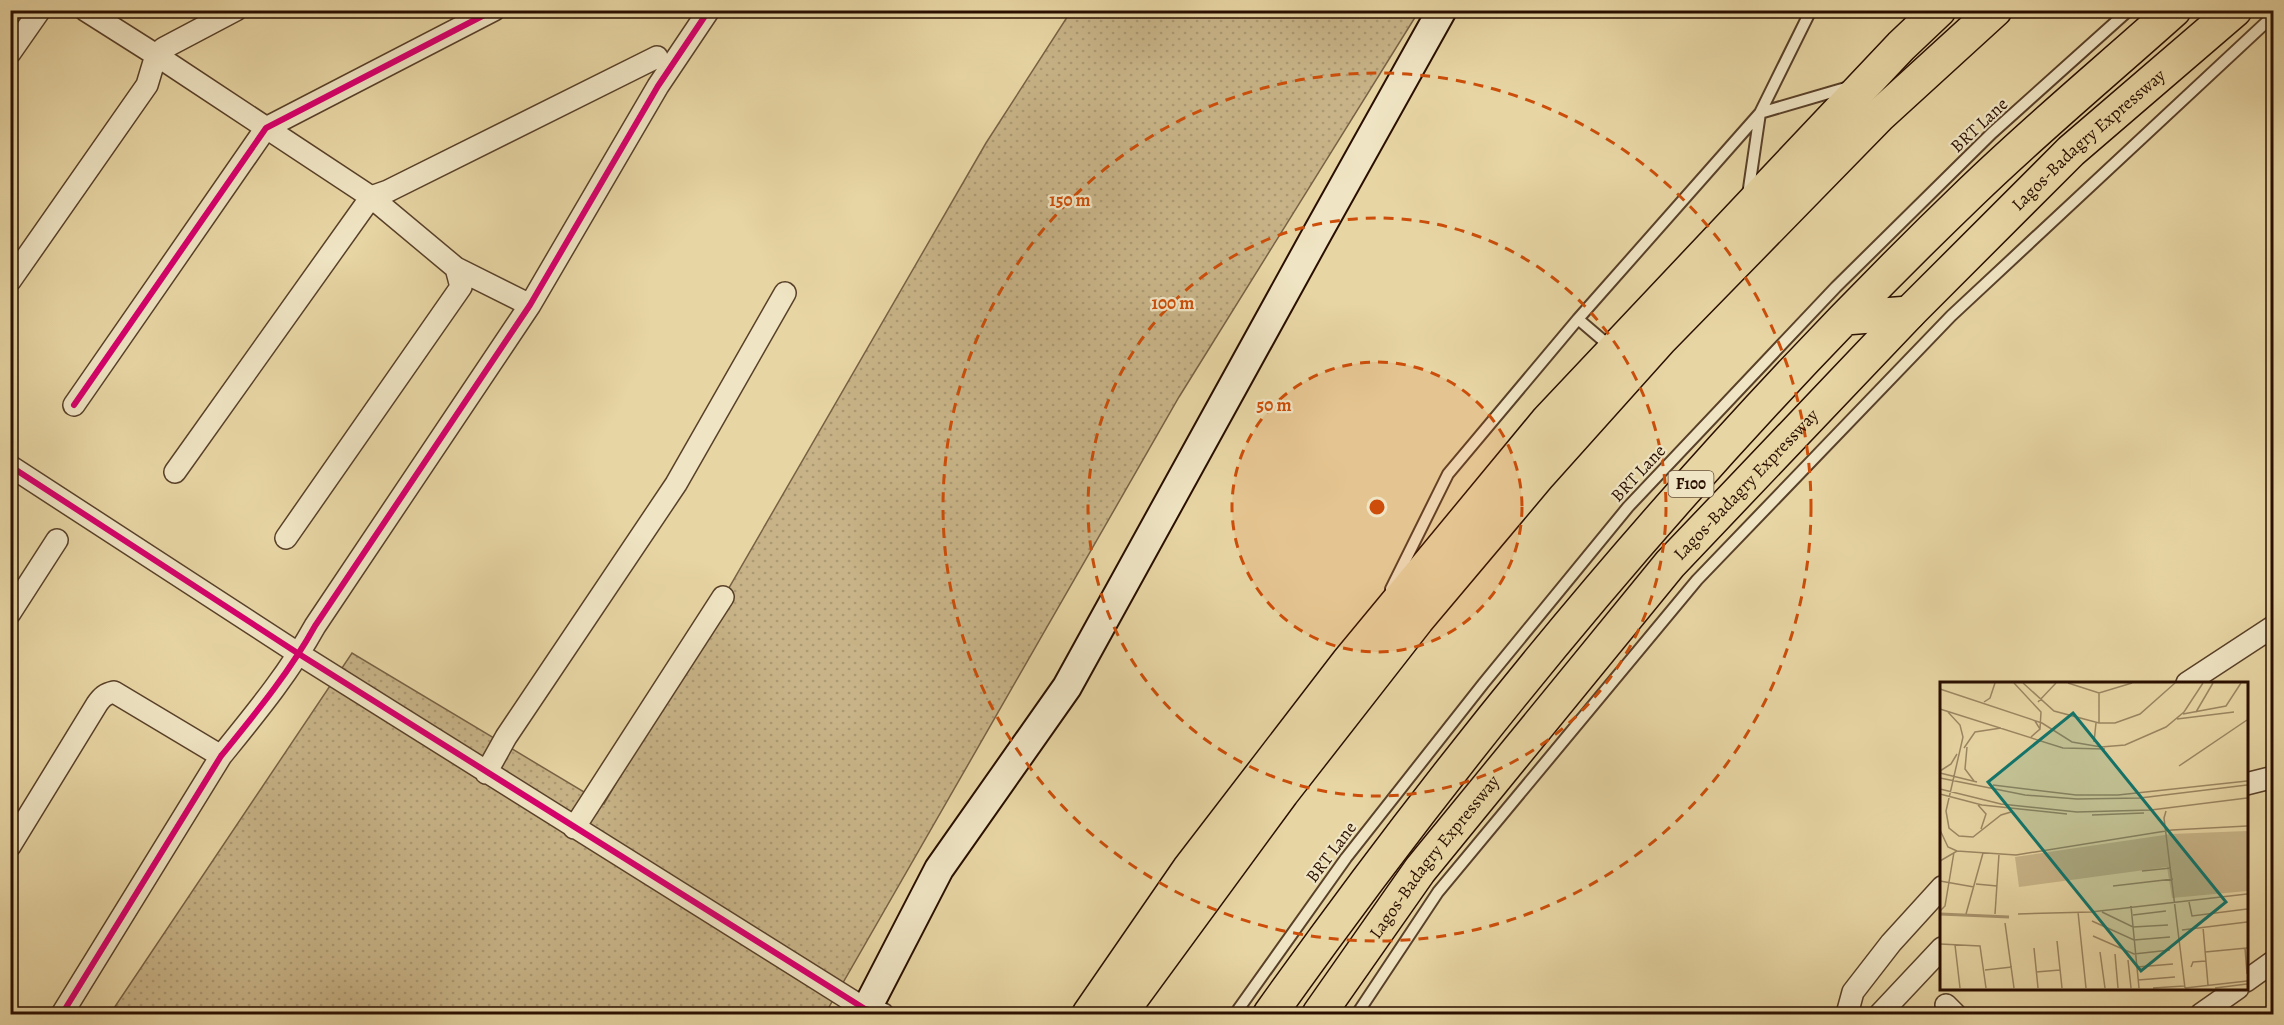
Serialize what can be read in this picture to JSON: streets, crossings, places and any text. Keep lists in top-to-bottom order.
{
  "streets": {
    "main road": ["Lagos-Badagry Expressway", "F100"],
    "lane": ["BRT Lane"]
  },
  "rings": ["150 m", "100 m", "50 m"]
}
